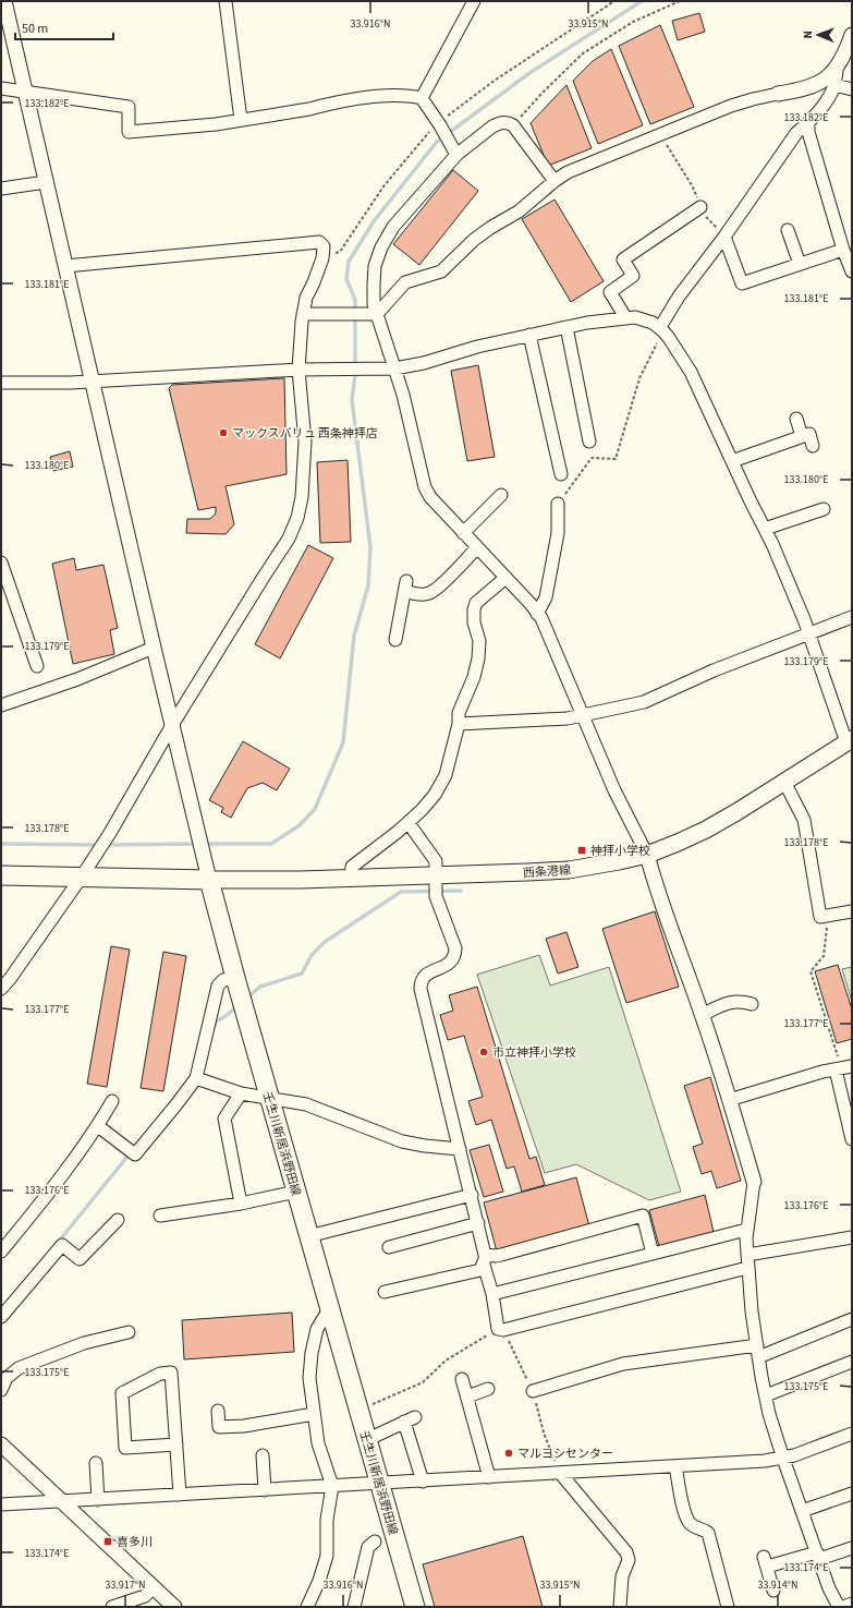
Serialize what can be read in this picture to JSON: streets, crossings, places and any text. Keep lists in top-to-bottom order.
{
  "streets": {
    "main road": ["西条港線", "壬生川新居浜野田線"]
  },
  "crossings": [
    ["西条港線", "壬生川新居浜野田線"]
  ],
  "places": {
    "other": ["マックスバリュ 西条神拝店", "市立神拝小学校", "マルヨシセンター"],
    "transit": ["神拝小学校", "喜多川"]
  },
  "scale_bar": "50 m",
  "north": "left",
  "coordinates": [
    "33.916°N",
    "33.915°N",
    "133.182°E",
    "133.181°E",
    "133.180°E",
    "133.179°E",
    "133.178°E",
    "133.177°E",
    "133.176°E",
    "133.175°E",
    "133.174°E",
    "33.917°N",
    "33.914°N"
  ]
}
